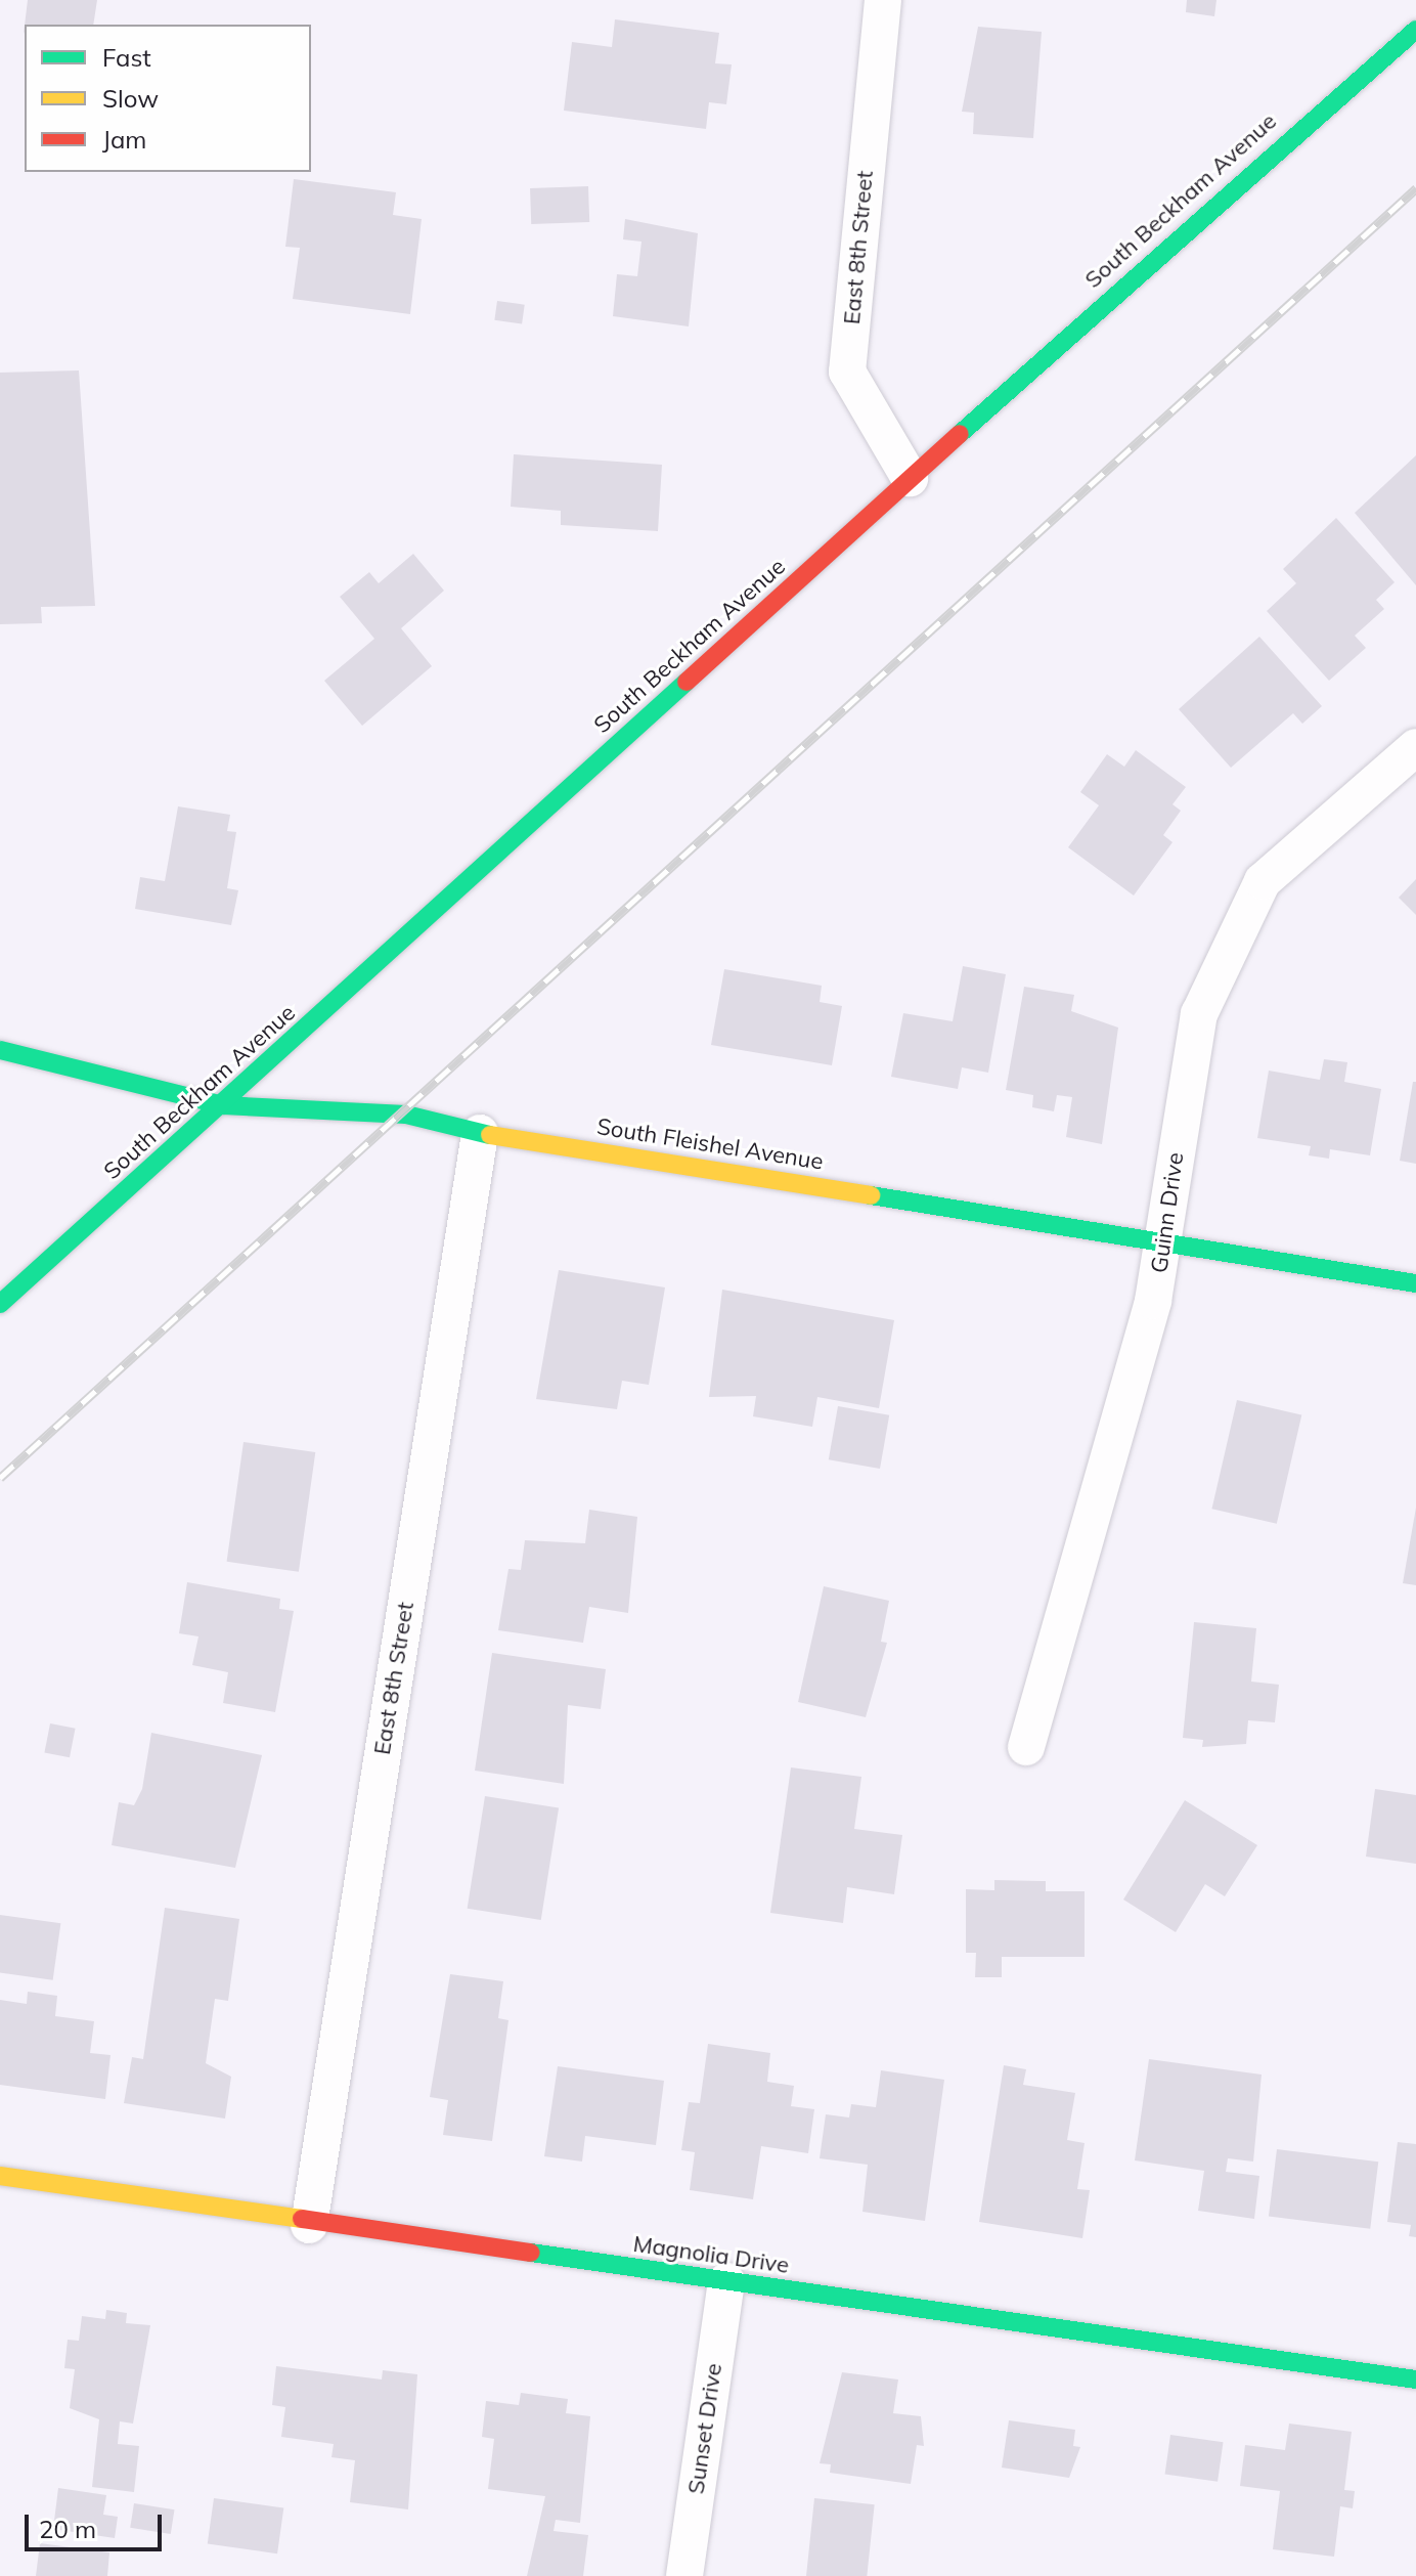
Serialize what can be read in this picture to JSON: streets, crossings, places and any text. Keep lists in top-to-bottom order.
{
  "streets": {
    "street": [
      "South Beckham Avenue",
      "East 8th Street",
      "South Fleishel Avenue",
      "Guinn Drive",
      "Magnolia Drive",
      "Sunset Drive"
    ]
  },
  "crossings": [
    ["South Beckham Avenue", "East 8th Street"],
    ["South Beckham Avenue", "South Fleishel Avenue"],
    ["East 8th Street", "South Fleishel Avenue"],
    ["East 8th Street", "Magnolia Drive"],
    ["South Fleishel Avenue", "Guinn Drive"],
    ["Magnolia Drive", "Sunset Drive"]
  ],
  "legend": ["Fast", "Slow", "Jam"],
  "scale_bar": "20 m"
}
